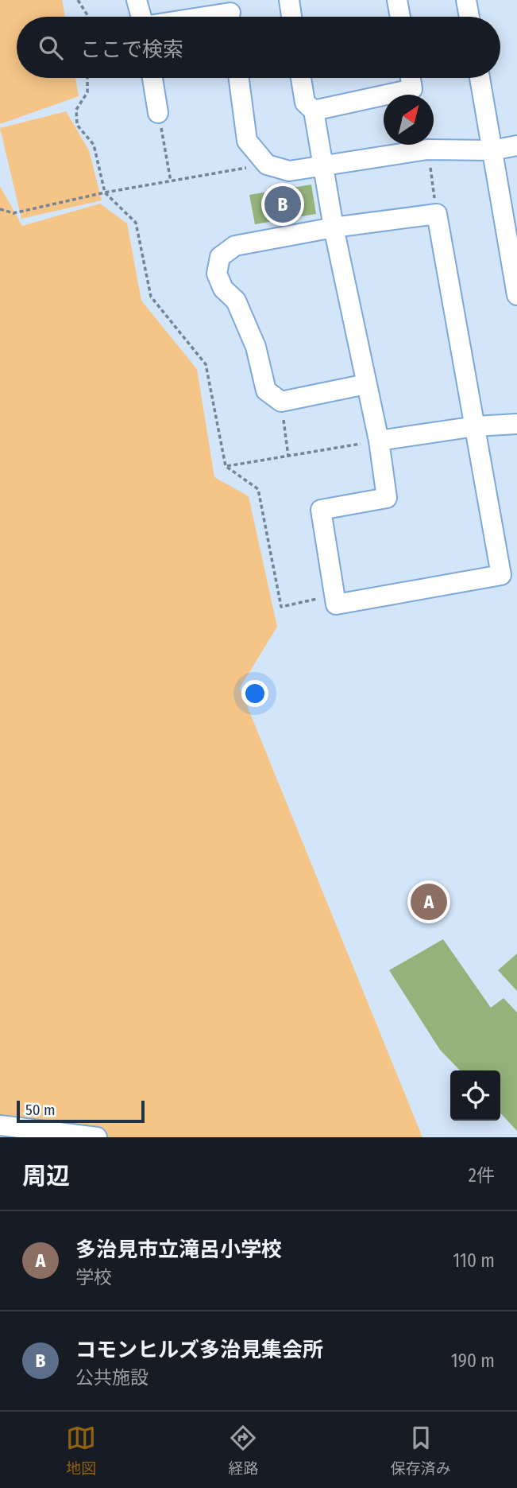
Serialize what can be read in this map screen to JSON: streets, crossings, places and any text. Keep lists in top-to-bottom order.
{
  "scale_bar": "50 m",
  "north": "top right",
  "page": {
    "search": "ここで検索",
    "pins": ["B", "A"],
    "scale": "50 m",
    "heading": ["周辺", "2件"],
    "list": [
      {
        "mark": "A",
        "name": "多治見市立滝呂小学校",
        "note": "学校",
        "value": "110 m"
      },
      {
        "mark": "B",
        "name": "コモンヒルズ多治見集会所",
        "note": "公共施設",
        "value": "190 m"
      }
    ],
    "nav": ["地図", "経路", "保存済み"]
  }
}
